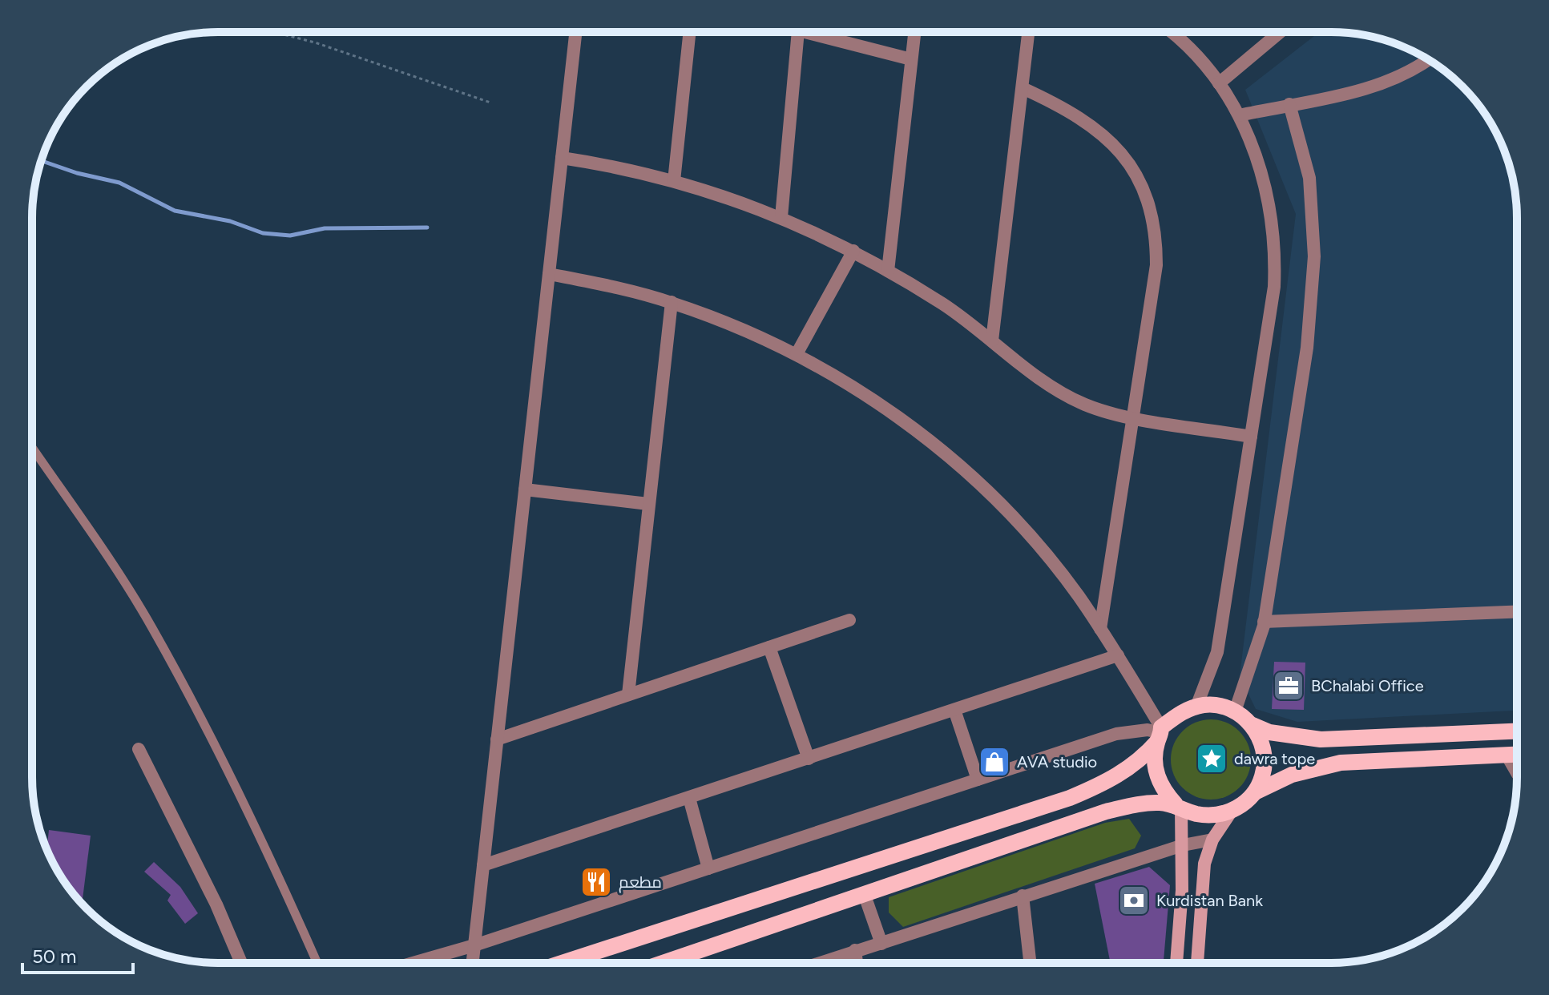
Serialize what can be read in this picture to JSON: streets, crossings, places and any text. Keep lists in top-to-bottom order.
{
  "places": {
    "office": ["BChalabi Office"],
    "place": ["dawra tope"],
    "shop": ["AVA studio"],
    "restaurant": ["مطعم"],
    "bank": ["Kurdistan Bank"]
  },
  "scale_bar": "50 m"
}
